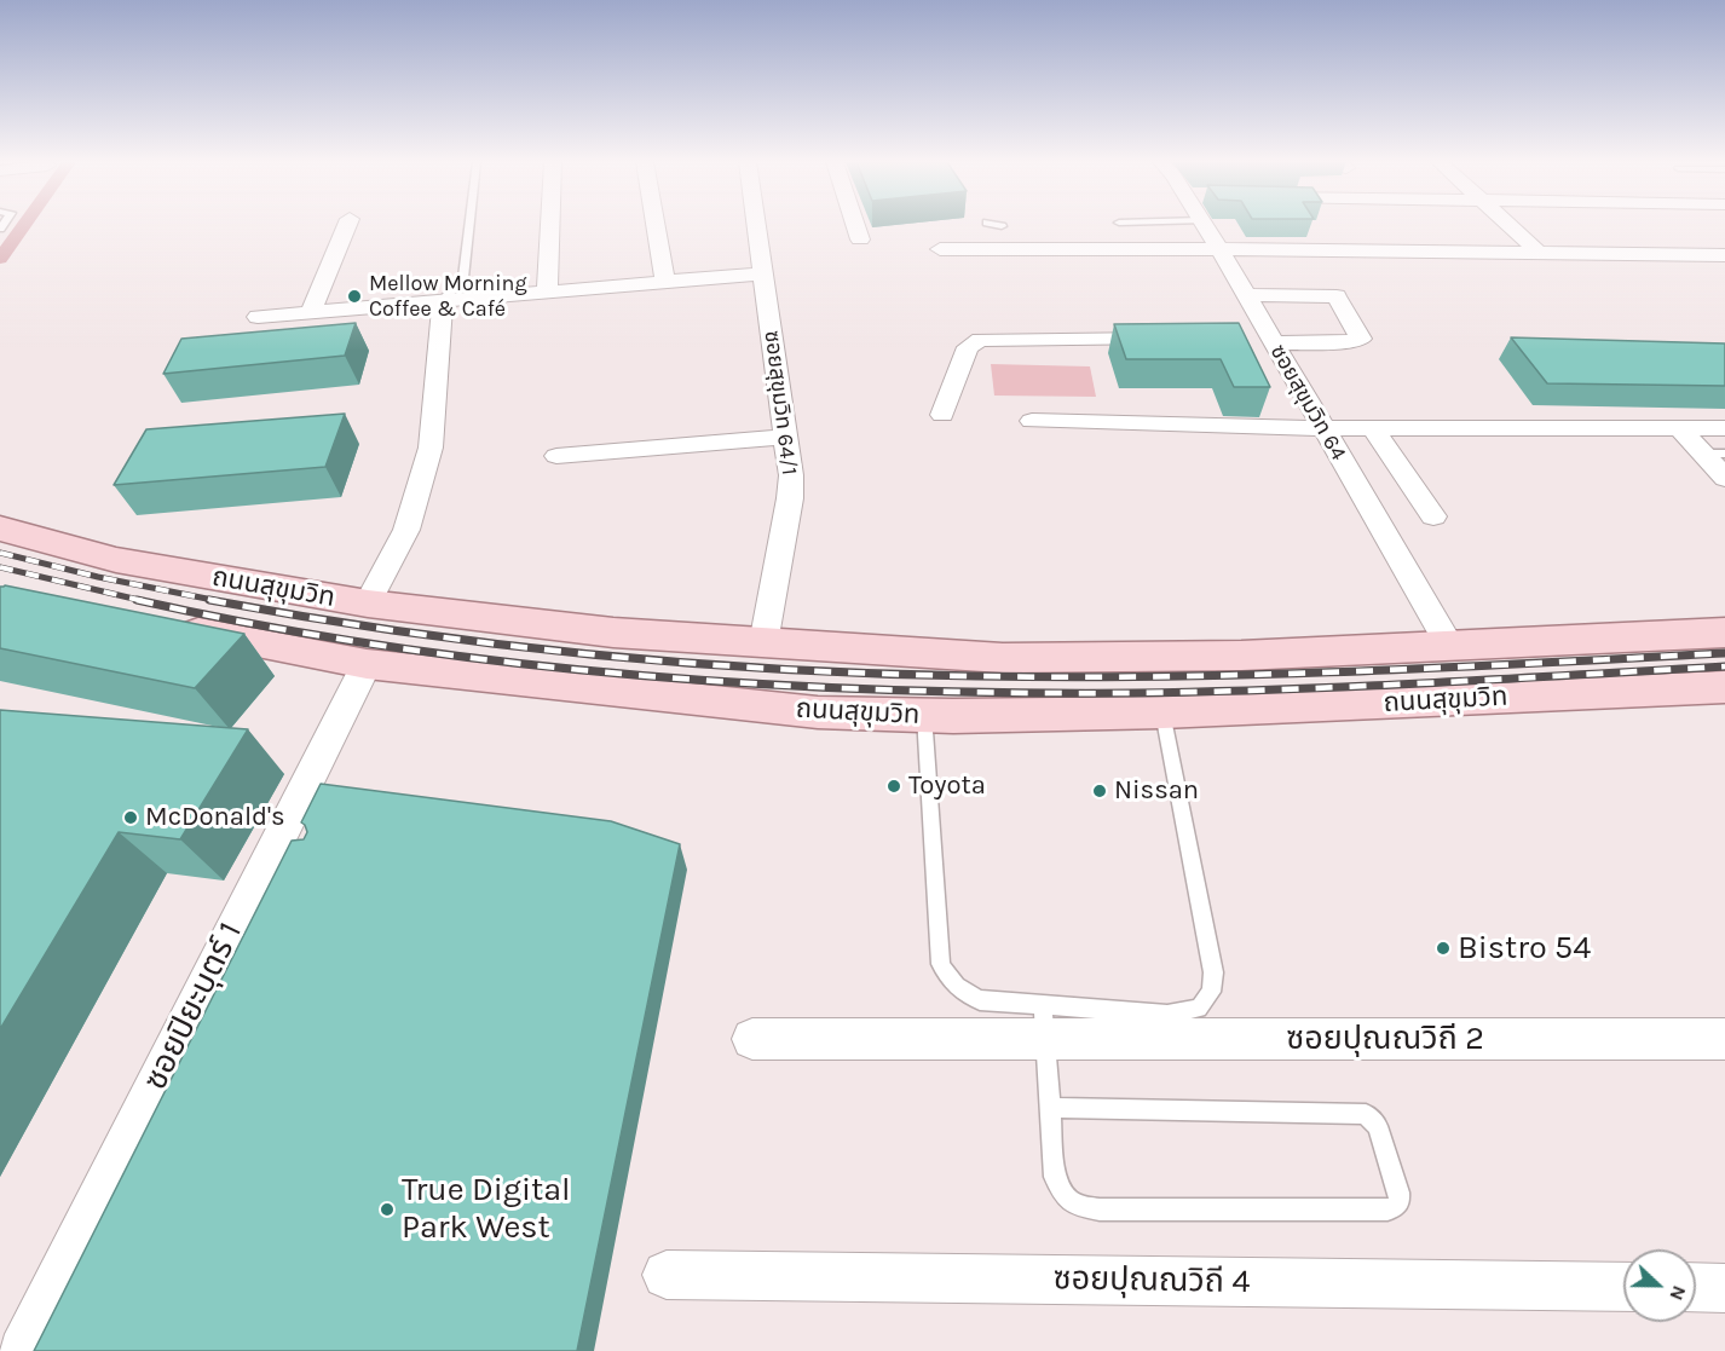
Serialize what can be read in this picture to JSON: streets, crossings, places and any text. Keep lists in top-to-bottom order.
{
  "streets": {
    "main road": ["ถนนสุขุมวิท"],
    "street": [
      "ซอยสุขุมวิท 64/1",
      "ซอยสุขุมวิท 64",
      "ซอยปิยะบุตร์ 1",
      "ซอยปุณณวิถี 2",
      "ซอยปุณณวิถี 4"
    ]
  },
  "crossings": [
    ["ซอยสุขุมวิท 64/1", "ถนนสุขุมวิท"],
    ["ซอยสุขุมวิท 64", "ถนนสุขุมวิท"],
    ["ถนนสุขุมวิท", "ซอยปิยะบุตร์ 1"]
  ],
  "places": [
    "Mellow Morning Coffee & Café",
    "Toyota",
    "Nissan",
    "McDonald's",
    "Bistro 54",
    "True Digital Park West"
  ],
  "north": "right"
}
